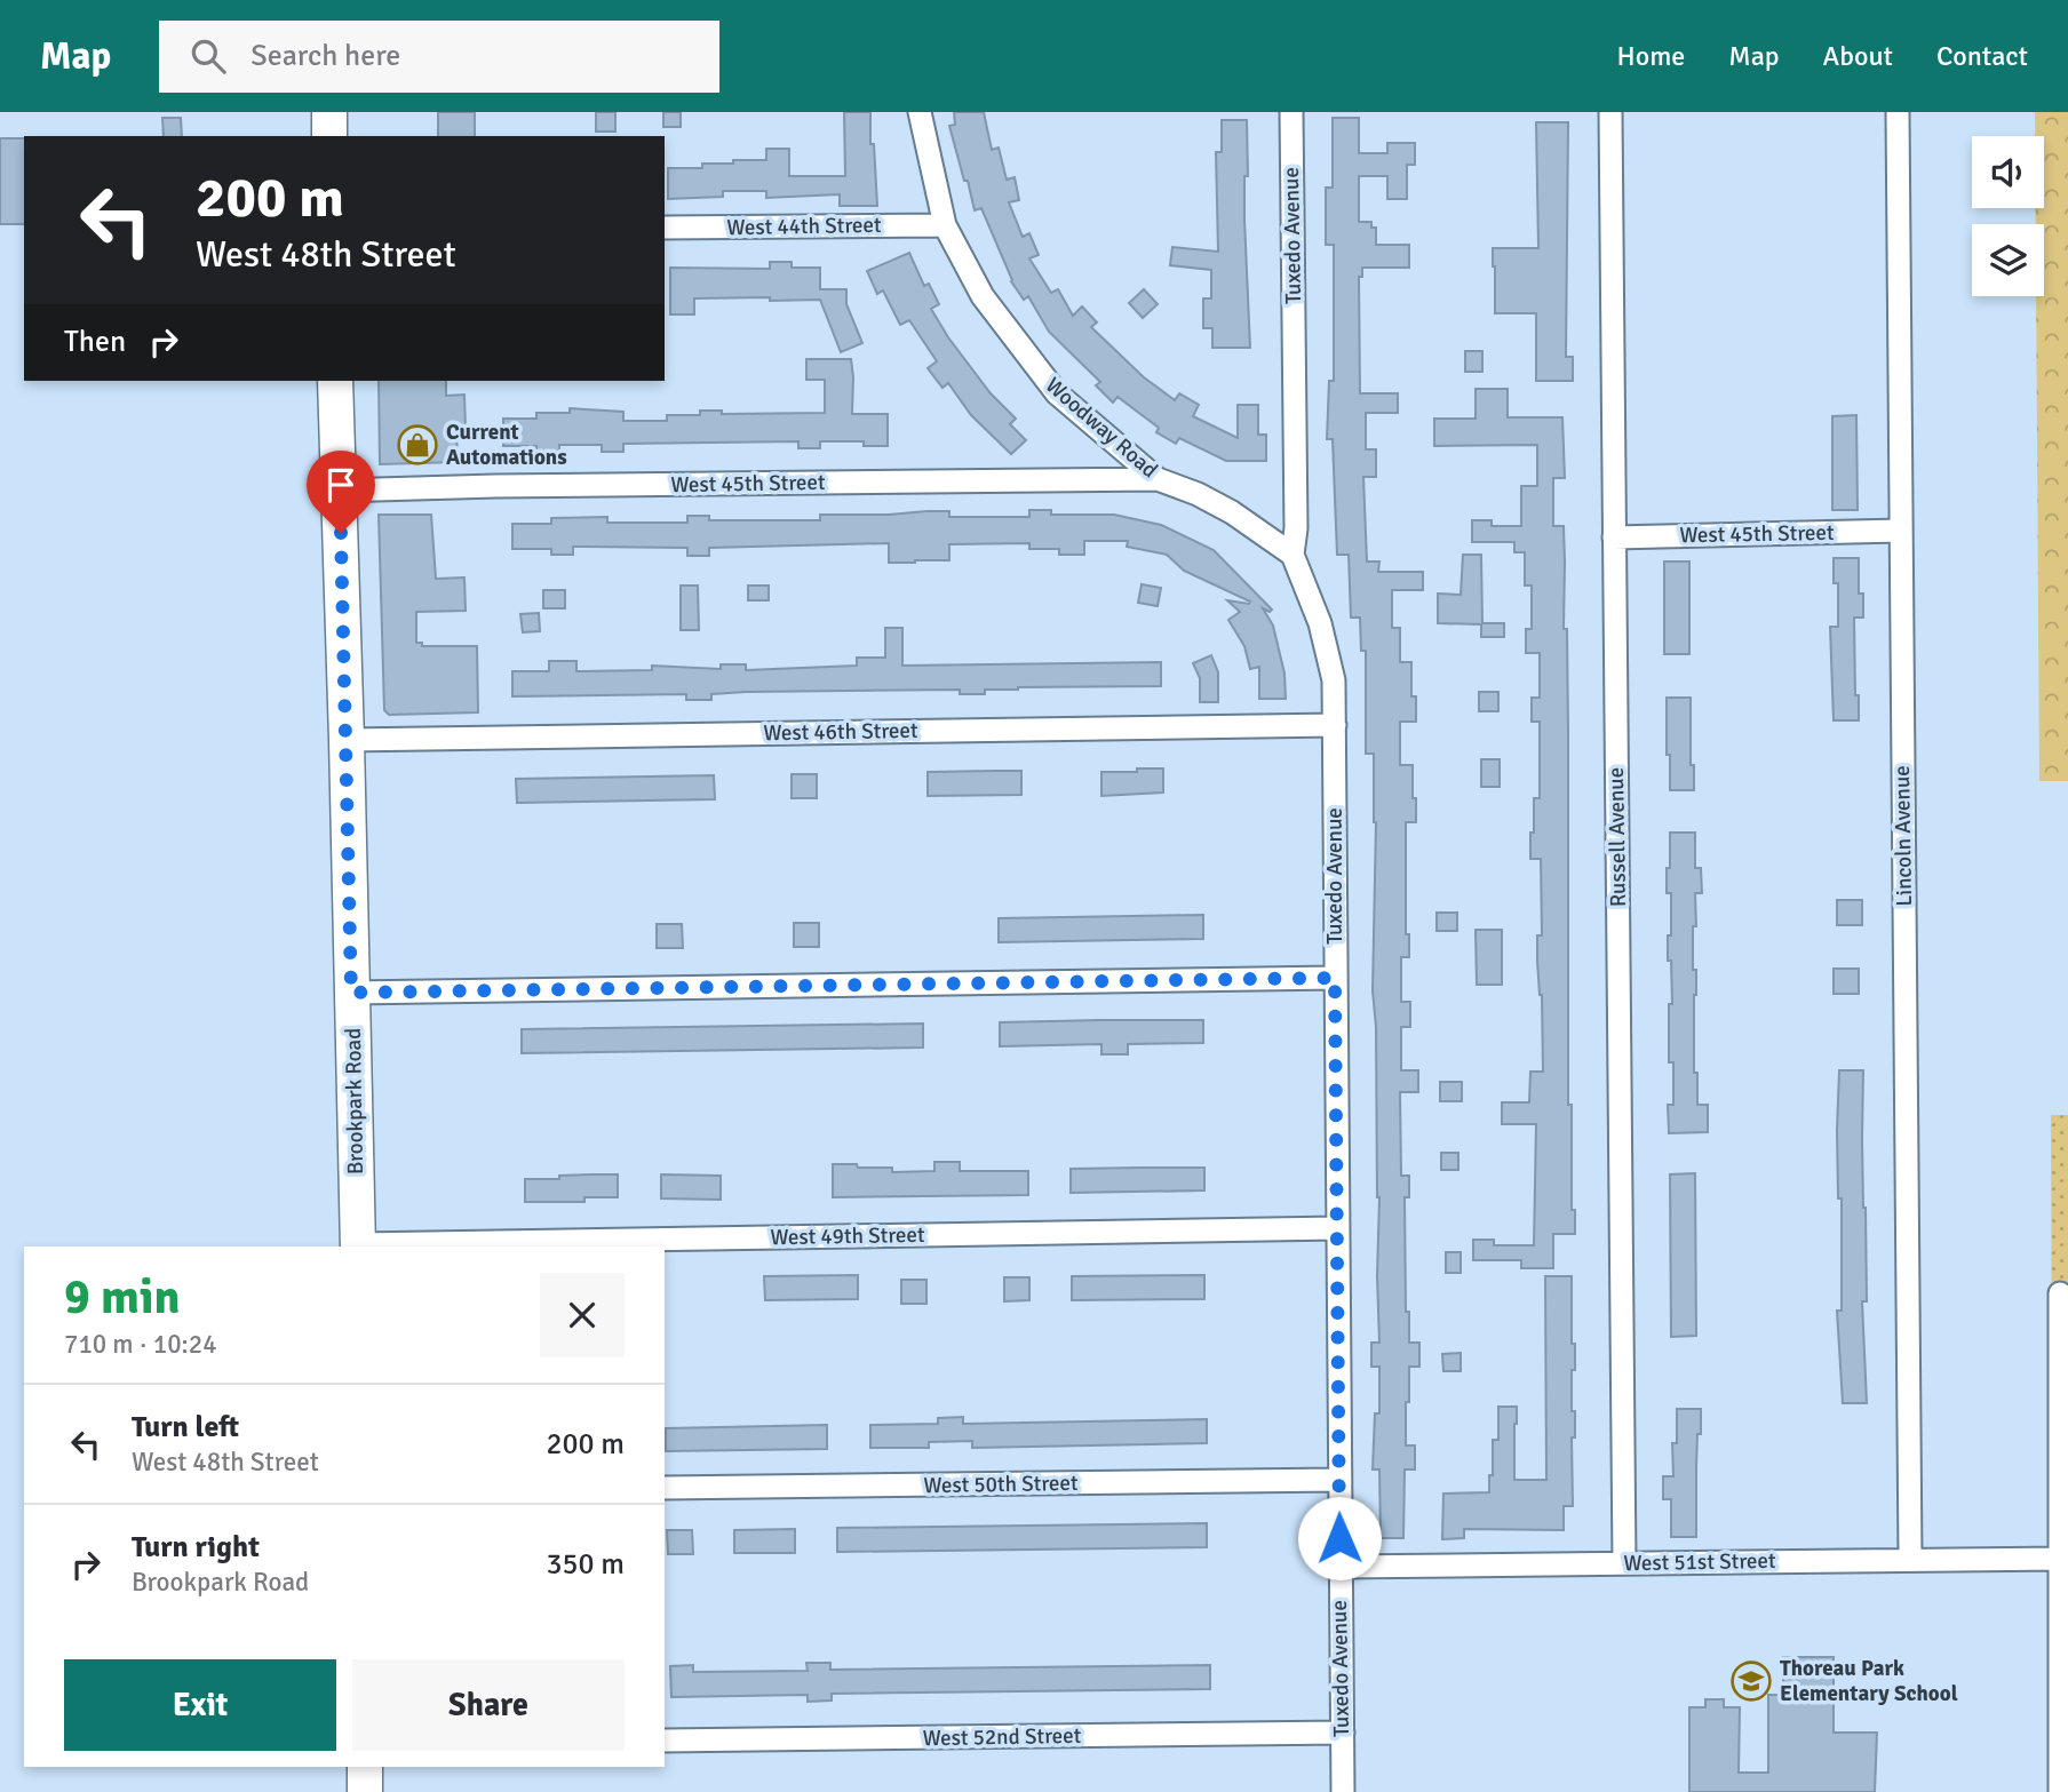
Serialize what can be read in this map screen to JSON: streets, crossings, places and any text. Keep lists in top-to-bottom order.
{
  "streets": {
    "main road": ["Brookpark Road"],
    "street": [
      "West 44th Street",
      "Tuxedo Avenue",
      "Woodway Road",
      "West 45th Street",
      "West 46th Street",
      "Lincoln Avenue",
      "Russell Avenue",
      "West 49th Street",
      "West 50th Street",
      "West 51st Street",
      "West 52nd Street"
    ]
  },
  "crossings": [
    ["West 44th Street", "Woodway Road"],
    ["Tuxedo Avenue", "Woodway Road"],
    ["Tuxedo Avenue", "West 46th Street"],
    ["Tuxedo Avenue", "West 49th Street"],
    ["Tuxedo Avenue", "West 50th Street"],
    ["Tuxedo Avenue", "West 51st Street"],
    ["Tuxedo Avenue", "West 52nd Street"],
    ["Woodway Road", "West 45th Street"],
    ["West 45th Street", "Lincoln Avenue"],
    ["West 45th Street", "Russell Avenue"],
    ["West 45th Street", "Brookpark Road"],
    ["West 46th Street", "Brookpark Road"],
    ["Lincoln Avenue", "West 51st Street"],
    ["Russell Avenue", "West 51st Street"],
    ["Brookpark Road", "West 49th Street"]
  ],
  "places": {
    "shop": ["Current Automations"],
    "school or university": ["Thoreau Park Elementary School"]
  },
  "page": {
    "header": "Map",
    "search": "Search here",
    "nav": [
      "Home",
      "Map",
      "About",
      "Contact"
    ],
    "turn": ["200 m", "West 48th Street"],
    "then": "Then",
    "heading": ["9 min", "710 m · 10:24"],
    "list": [
      {
        "name": "Turn left",
        "note": "West 48th Street",
        "value": "200 m"
      },
      {
        "name": "Turn right",
        "note": "Brookpark Road",
        "value": "350 m"
      }
    ],
    "buttons": ["Exit", "Share"]
  }
}
